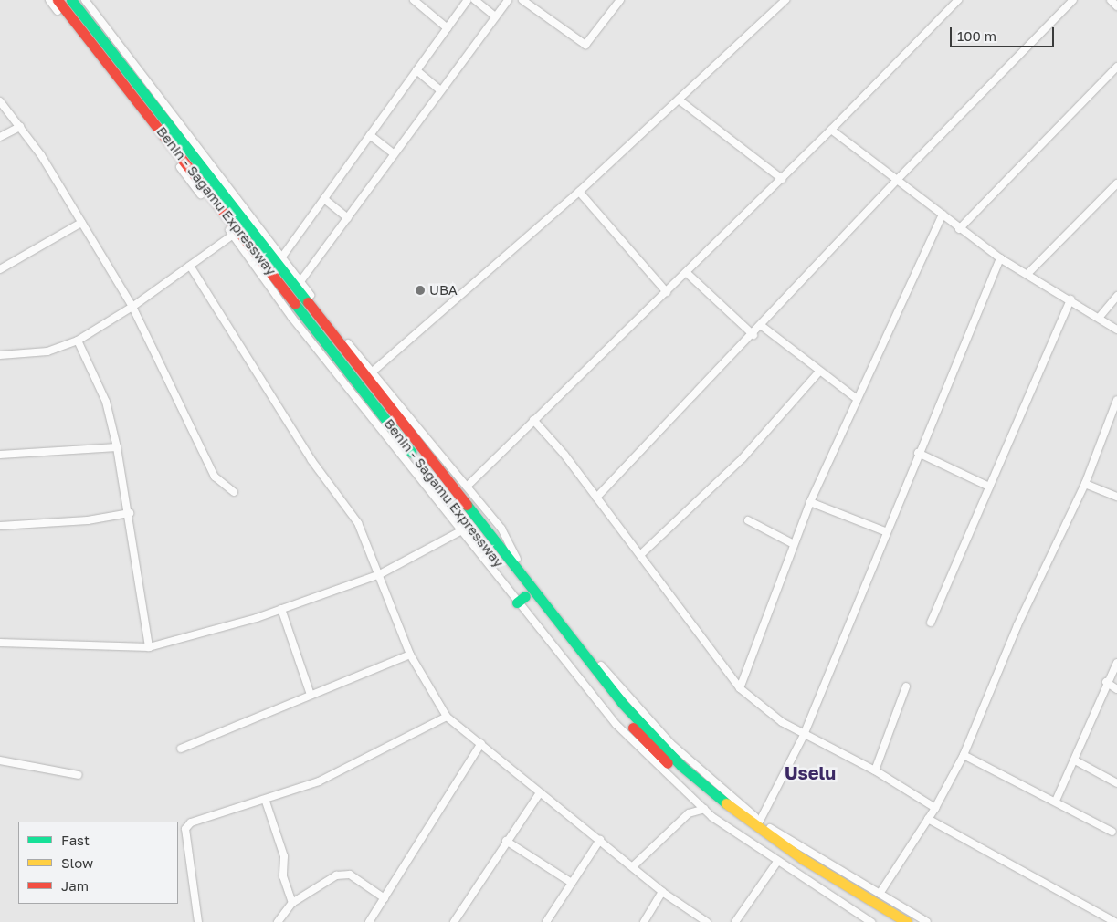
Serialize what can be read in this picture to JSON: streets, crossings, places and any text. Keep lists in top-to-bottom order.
{
  "streets": {
    "highway": ["Benin - Sagamu Expressway"]
  },
  "districts": ["Uselu"],
  "places": ["UBA"],
  "legend": ["Fast", "Slow", "Jam"],
  "scale_bar": "100 m"
}
